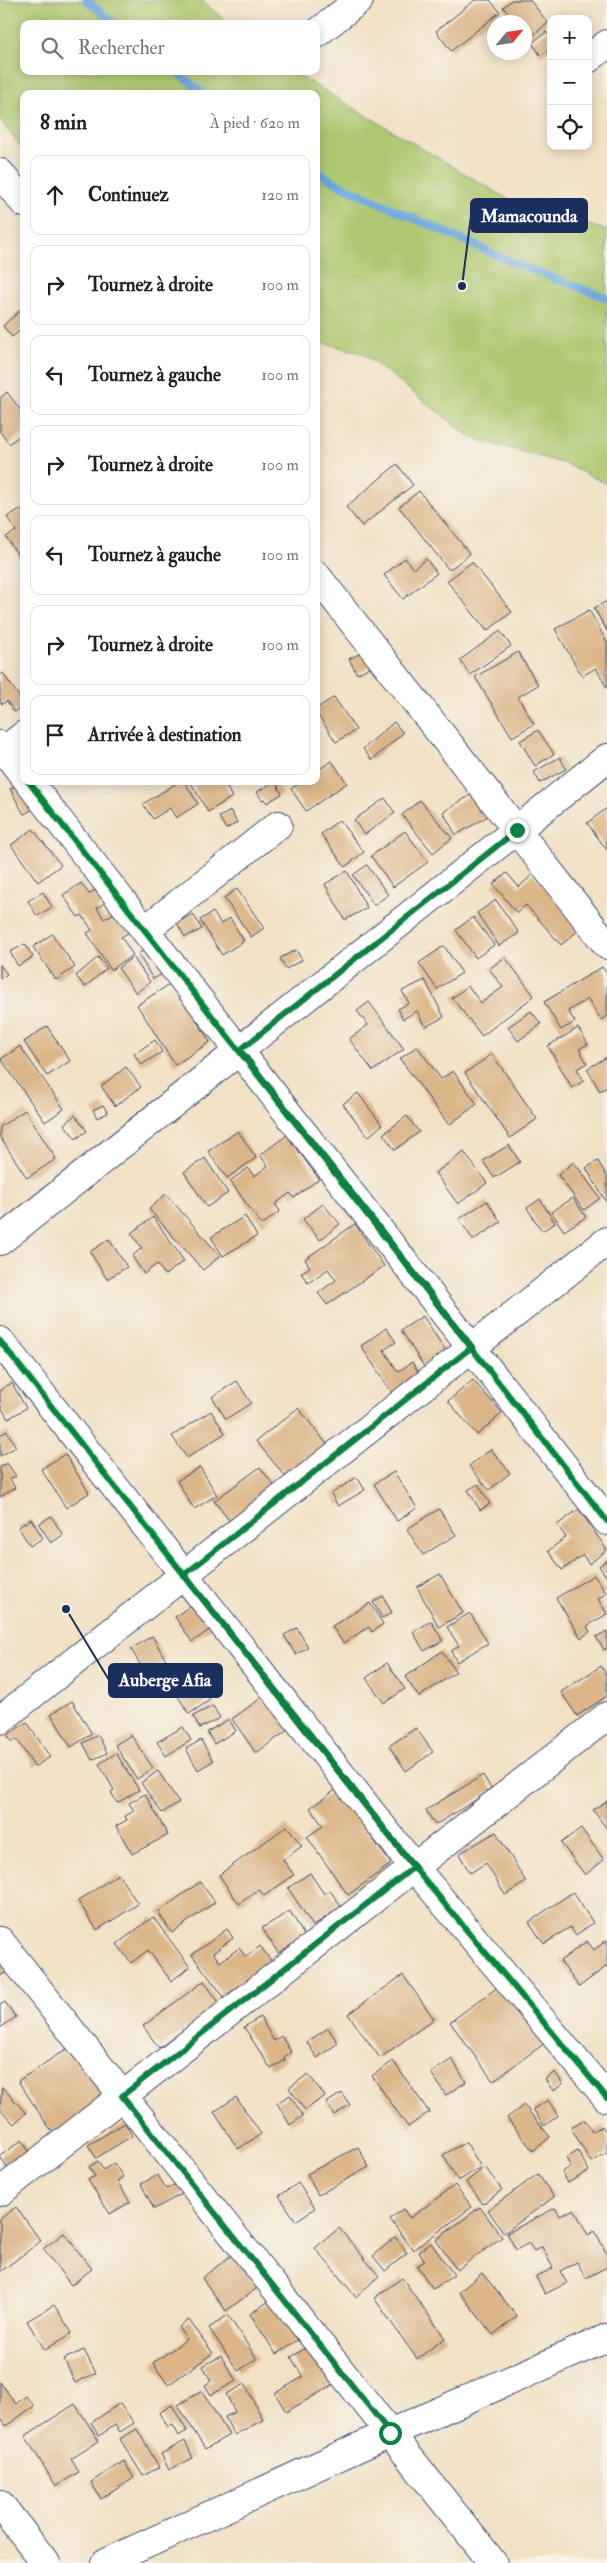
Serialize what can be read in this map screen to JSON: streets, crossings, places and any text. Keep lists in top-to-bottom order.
{
  "places": ["Mamacounda", "Auberge Afia"],
  "north": "top right",
  "page": {
    "map_buttons": ["+", "−"],
    "search": "Rechercher",
    "heading": ["8 min", "À pied · 620 m"],
    "list": [
      ["Continuez", "120 m"],
      ["Tournez à droite", "100 m"],
      ["Tournez à gauche", "100 m"],
      ["Tournez à droite", "100 m"],
      ["Tournez à gauche", "100 m"],
      ["Tournez à droite", "100 m"],
      "Arrivée à destination"
    ]
  }
}
